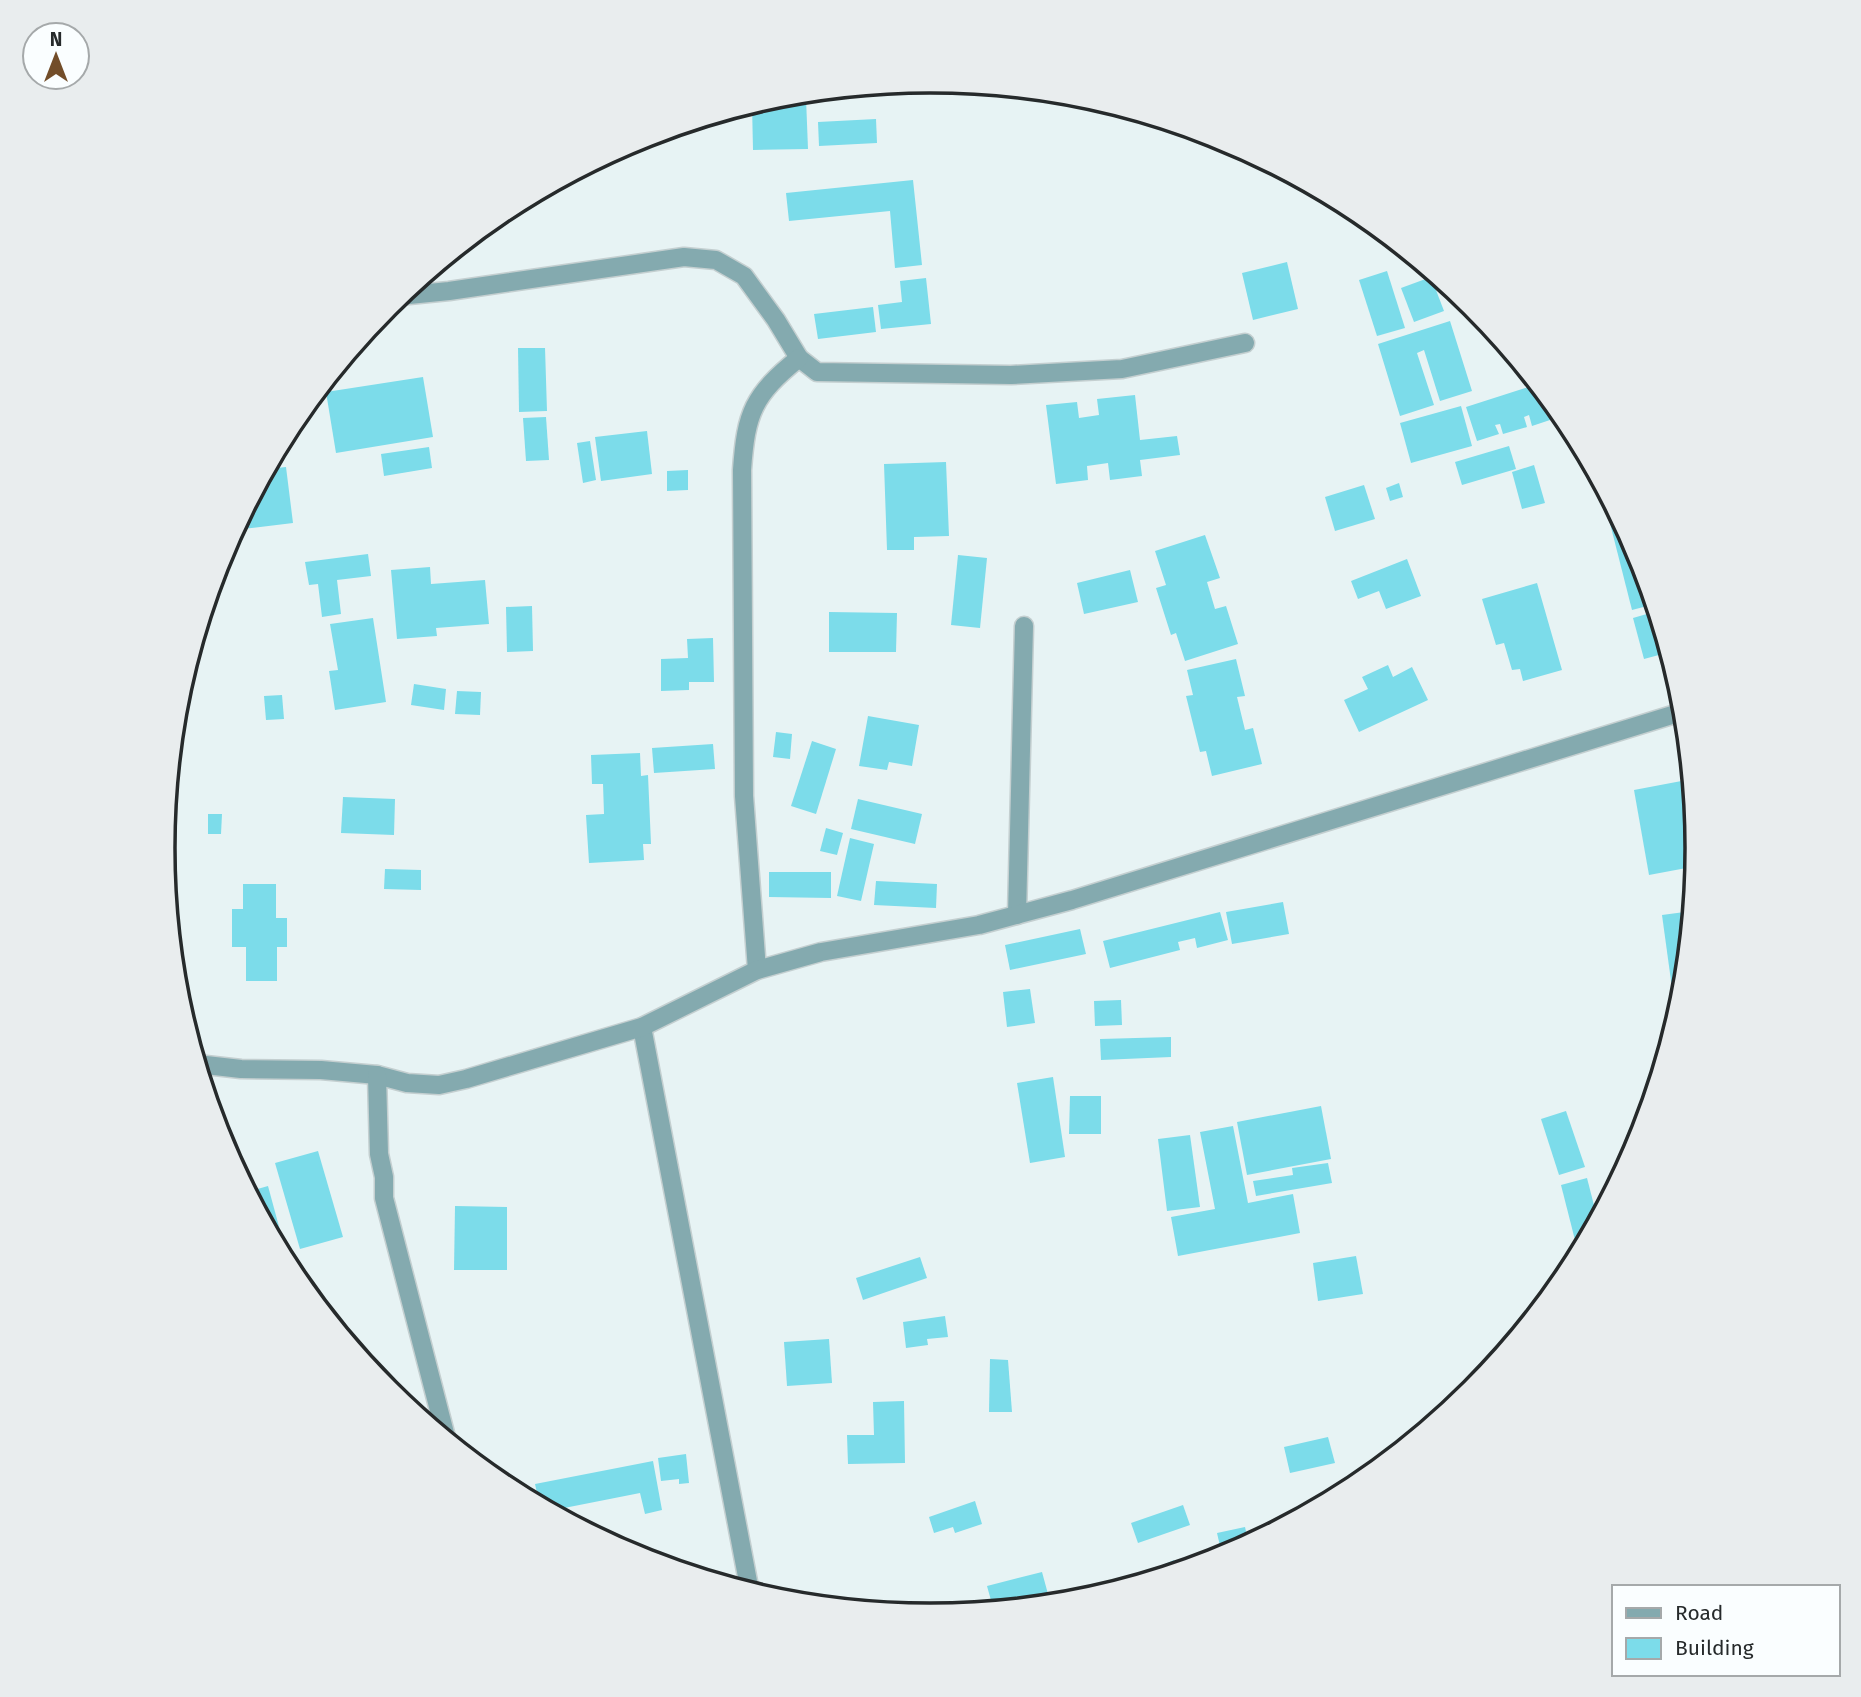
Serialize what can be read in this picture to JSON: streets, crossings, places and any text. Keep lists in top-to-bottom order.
{
  "legend": ["Road", "Building"],
  "north": "top"
}
